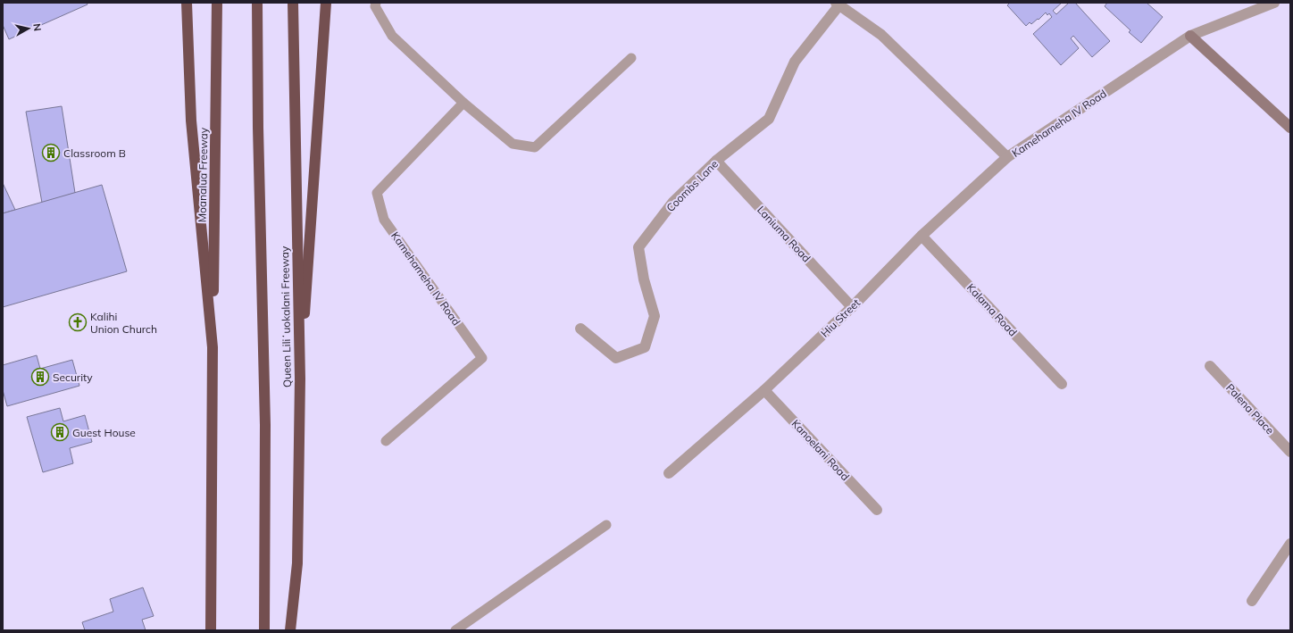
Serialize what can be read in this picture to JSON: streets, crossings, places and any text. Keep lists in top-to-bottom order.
{
  "streets": {
    "highway": ["Moanalua Freeway", "Queen Liliʻuokalani Freeway"],
    "street": [
      "Kamehameha IV Road",
      "Coombs Lane",
      "Laniuma Road",
      "Kalama Road",
      "Hiu Street",
      "Palena Place",
      "Kanoelani Road"
    ]
  },
  "crossings": [
    ["Kamehameha IV Road", "Coombs Lane"],
    ["Kamehameha IV Road", "Hiu Street"],
    ["Coombs Lane", "Laniuma Road"],
    ["Laniuma Road", "Hiu Street"],
    ["Kalama Road", "Hiu Street"],
    ["Hiu Street", "Kanoelani Road"]
  ],
  "places": {
    "building": ["Classroom B", "Security", "Guest House"],
    "church": ["Kalihi Union Church"]
  },
  "north": "right"
}
